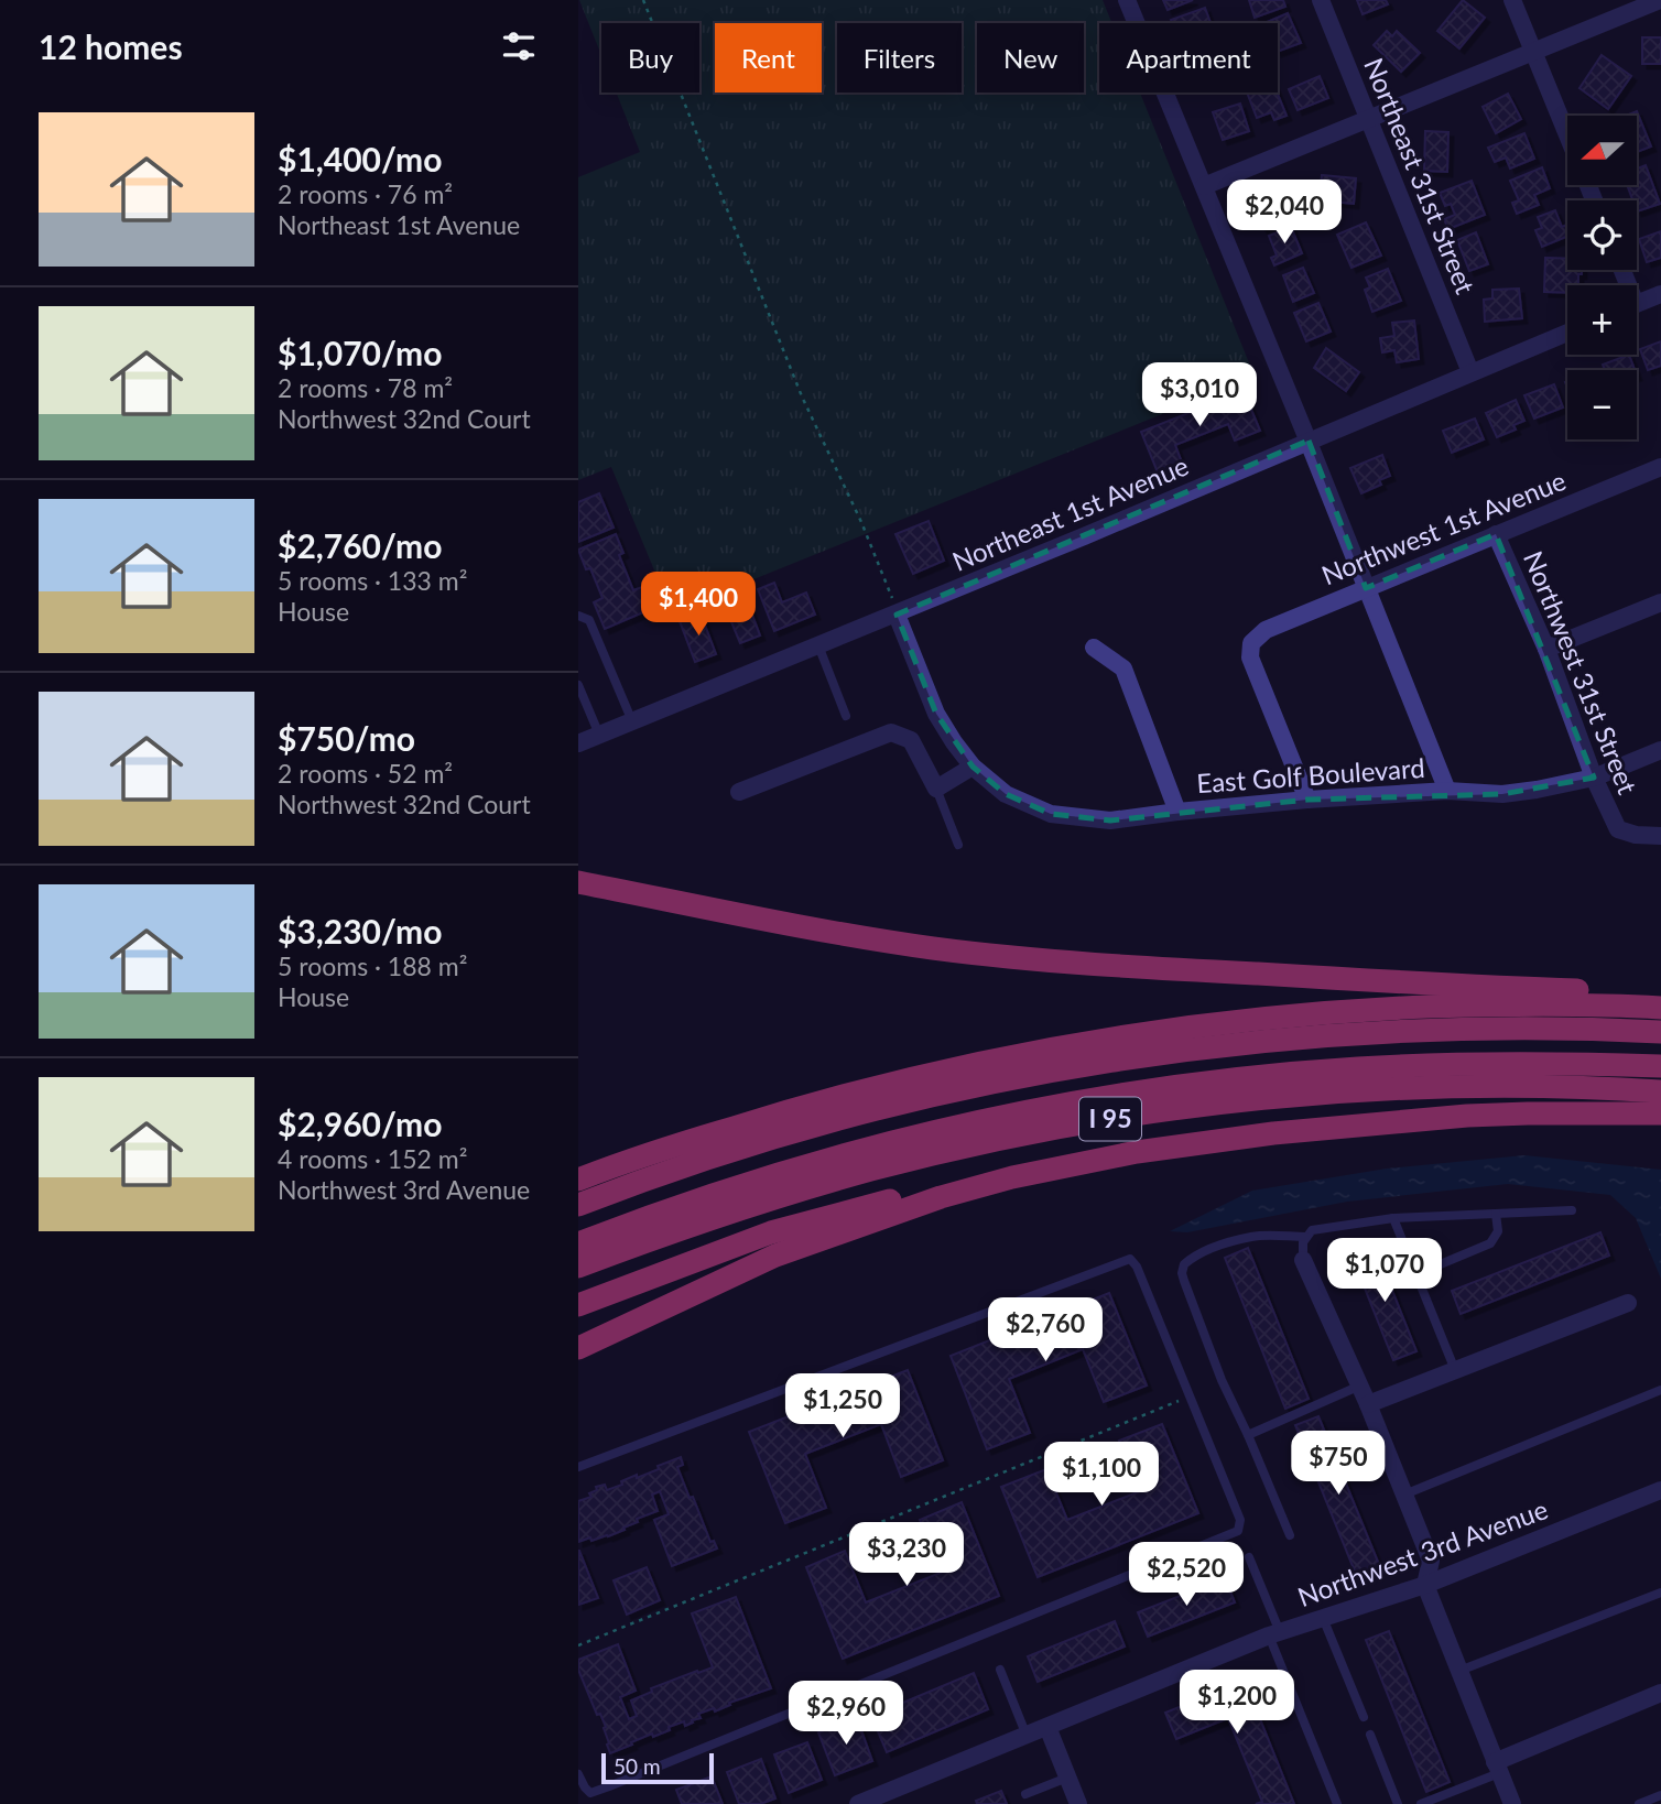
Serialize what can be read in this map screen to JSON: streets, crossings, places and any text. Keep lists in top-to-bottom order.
{
  "streets": {
    "highway": ["I 95"],
    "street": [
      "Northeast 31st Street",
      "Northeast 1st Avenue",
      "Northwest 1st Avenue",
      "Northwest 31st Street",
      "East Golf Boulevard",
      "Northwest 3rd Avenue"
    ]
  },
  "crossings": [
    ["Northeast 31st Street", "Northeast 1st Avenue"],
    ["Northeast 1st Avenue", "East Golf Boulevard"],
    ["Northwest 1st Avenue", "Northwest 31st Street"],
    ["Northwest 1st Avenue", "East Golf Boulevard"],
    ["Northwest 31st Street", "East Golf Boulevard"]
  ],
  "scale_bar": "50 m",
  "north": "left",
  "page": {
    "heading": "12 homes",
    "chip": [
      "Buy",
      "Rent",
      "Filters",
      "New",
      "Apartment"
    ],
    "list": [
      {
        "name": "$1,400/mo",
        "note": "2 rooms · 76 m² · Northeast 1st Avenue"
      },
      {
        "name": "$1,070/mo",
        "note": "2 rooms · 78 m² · Northwest 32nd Court"
      },
      {
        "name": "$2,760/mo",
        "note": "5 rooms · 133 m² · House"
      },
      {
        "name": "$750/mo",
        "note": "2 rooms · 52 m² · Northwest 32nd Court"
      },
      {
        "name": "$3,230/mo",
        "note": "5 rooms · 188 m² · House"
      },
      {
        "name": "$2,960/mo",
        "note": "4 rooms · 152 m² · Northwest 3rd Avenue"
      }
    ],
    "map_buttons": ["+", "−"],
    "price": [
      "$2,040",
      "$3,010",
      "$1,400",
      "$1,070",
      "$2,760",
      "$1,250",
      "$750",
      "$1,100",
      "$3,230",
      "$2,520",
      "$1,200",
      "$2,960"
    ],
    "scale": "50 m"
  }
}
